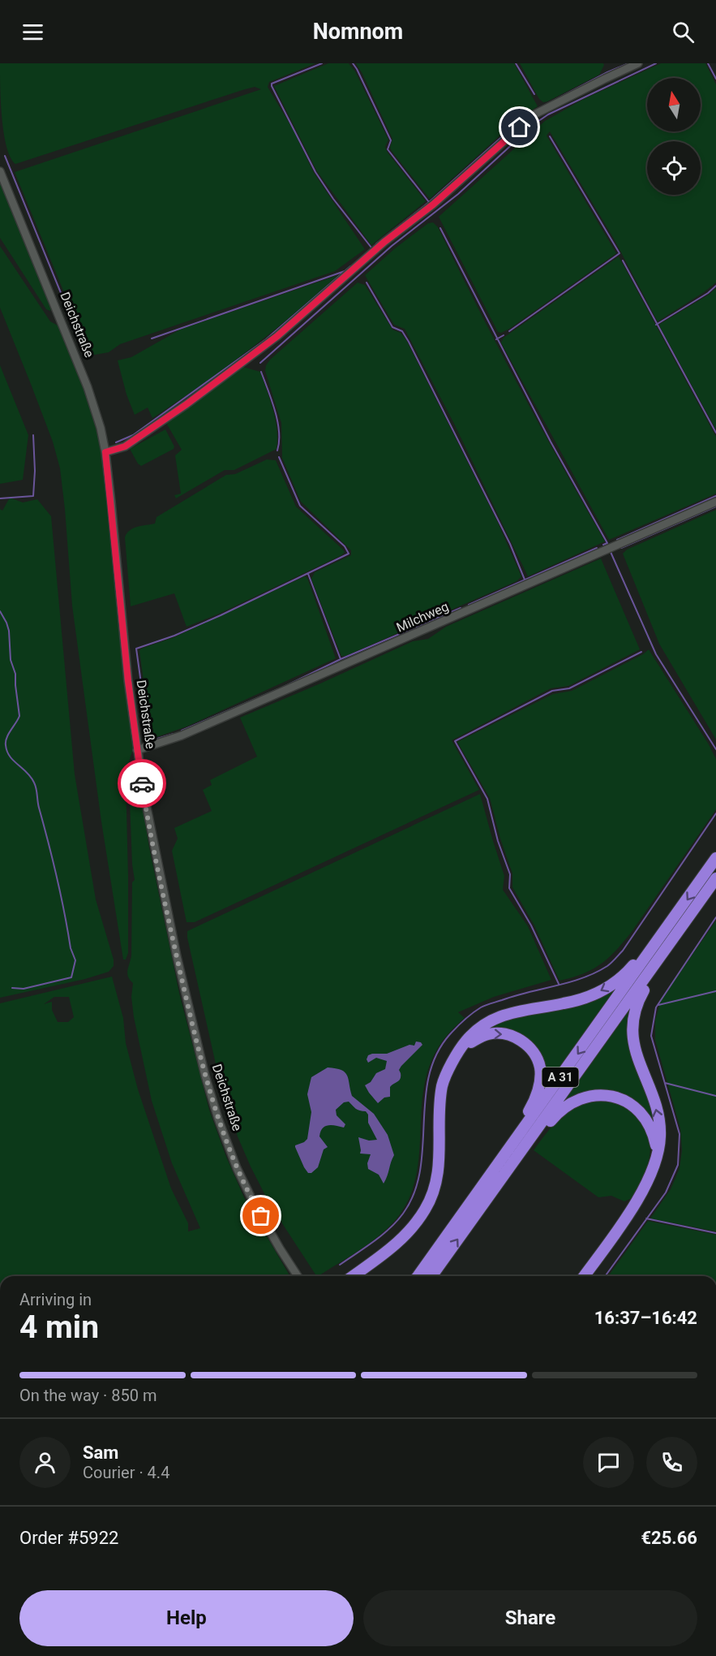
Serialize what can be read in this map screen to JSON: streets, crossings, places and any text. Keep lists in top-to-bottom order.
{
  "streets": {
    "highway": ["A 31"],
    "street": ["Deichstraße", "Milchweg"]
  },
  "crossings": [
    ["Deichstraße", "Milchweg"]
  ],
  "north": "top",
  "page": {
    "header": "Nomnom",
    "heading": ["4 min", "Arriving in", "16:37–16:42"],
    "panel": [
      "Sam",
      "Courier · 4.4",
      "Order #5922",
      "€25.66"
    ],
    "bar": "On the way · 850 m",
    "buttons": ["Help", "Share"]
  }
}
